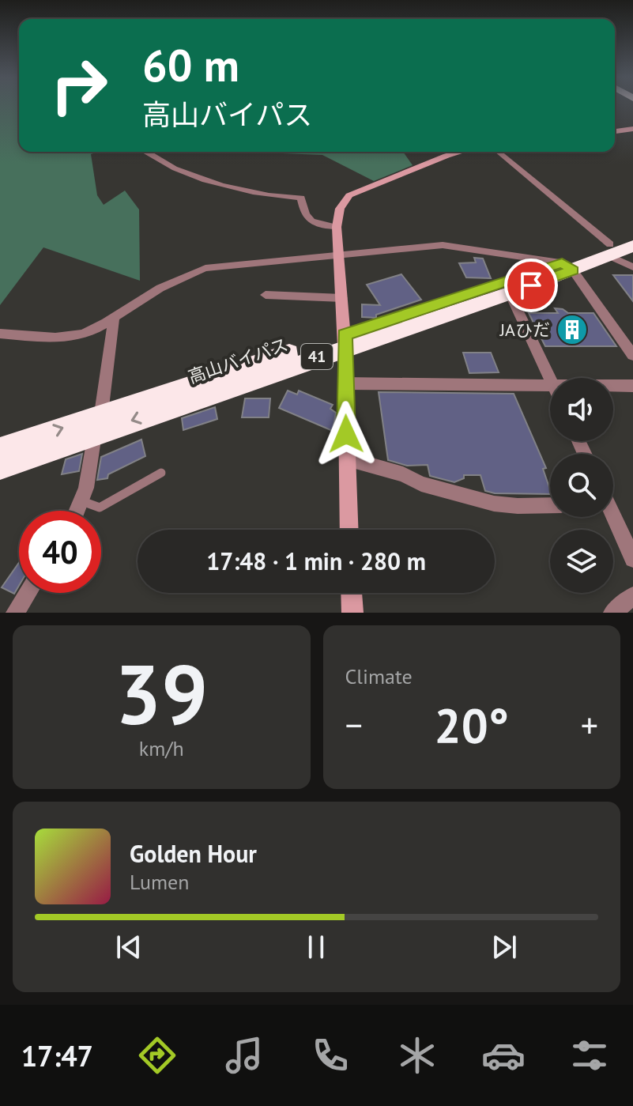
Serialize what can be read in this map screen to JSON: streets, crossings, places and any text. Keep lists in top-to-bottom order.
{
  "streets": {
    "highway": ["41", "高山バイパス"]
  },
  "places": {
    "building": ["JAひだ"]
  },
  "page": {
    "turn": ["60 m", "高山バイパス"],
    "limit": "40",
    "trip": "17:48 · 1 min · 280 m",
    "tile": [
      ["39", "km/h"],
      "Climate"
    ],
    "heat": ["−", "20°", "+"],
    "song": ["Golden Hour", "Lumen"],
    "tabs": "17:47"
  }
}
